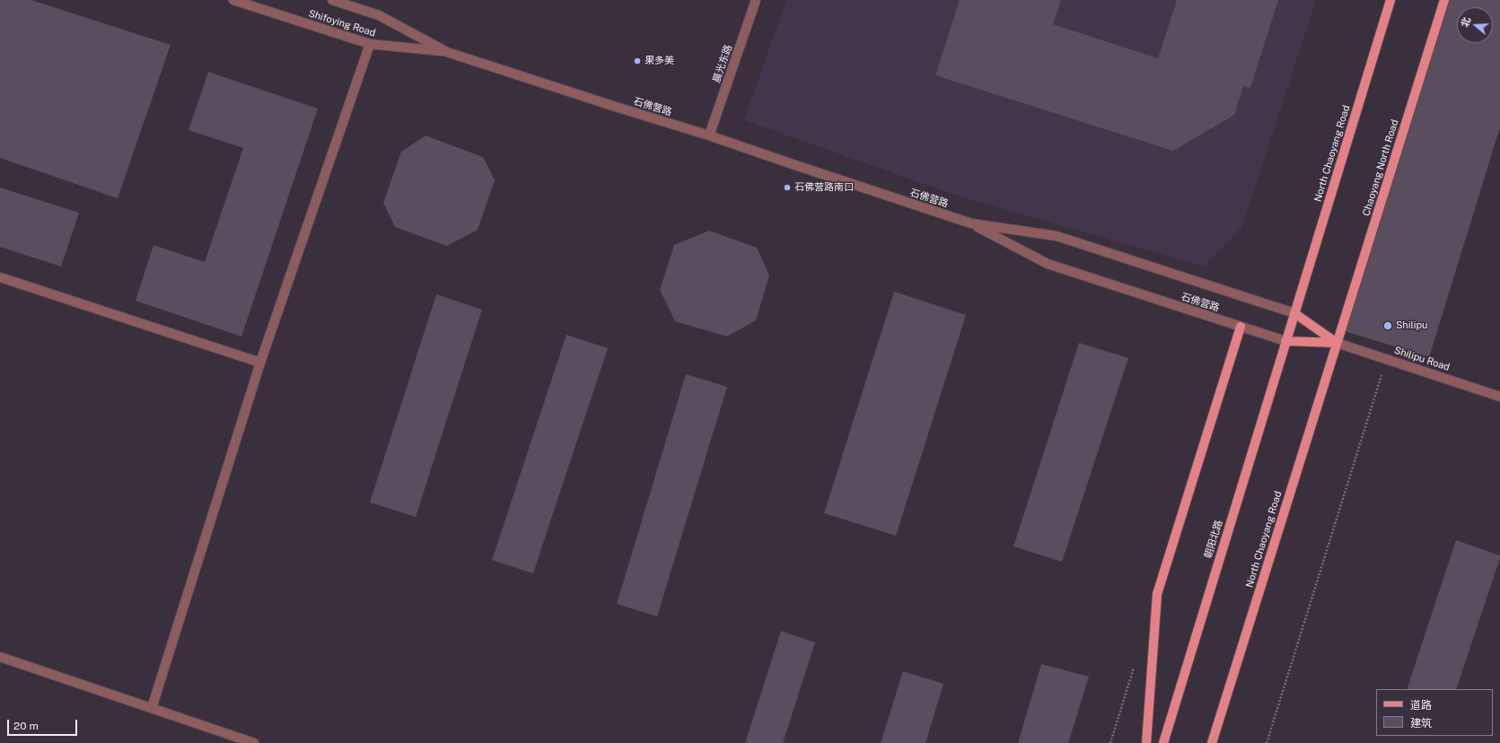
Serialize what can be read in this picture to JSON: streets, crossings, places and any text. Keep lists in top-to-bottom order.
{
  "streets": {
    "main road": ["North Chaoyang Road", "Chaoyang North Road", "朝阳北路"],
    "street": [
      "Shifoying Road",
      "晨光东路",
      "石佛营路",
      "Shilipu Road"
    ]
  },
  "crossings": [
    ["Shifoying Road", "石佛营路"],
    ["晨光东路", "石佛营路"],
    ["石佛营路", "North Chaoyang Road"],
    ["石佛营路", "朝阳北路"],
    ["North Chaoyang Road", "Chaoyang North Road"],
    ["North Chaoyang Road", "Shilipu Road"],
    ["North Chaoyang Road", "朝阳北路"],
    ["Chaoyang North Road", "Shilipu Road"]
  ],
  "places": ["果多美", "石佛营路南口", "Shilipu"],
  "legend": ["道路", "建筑"],
  "scale_bar": "20 m",
  "north": "left"
}
